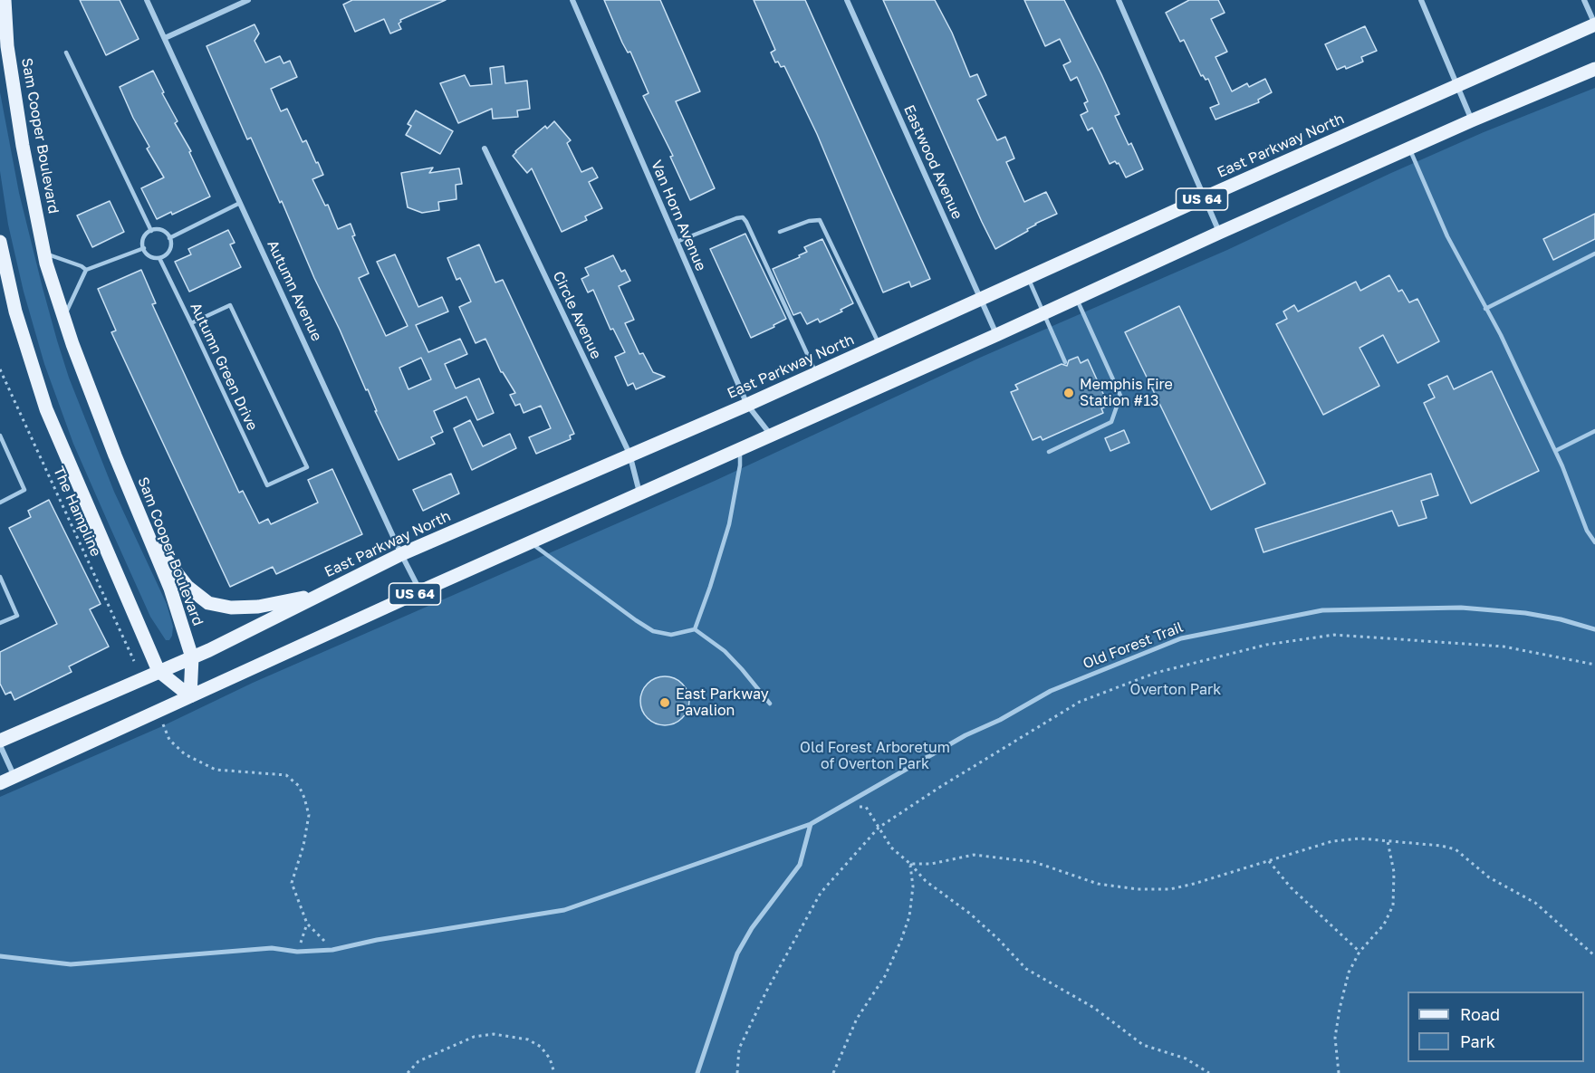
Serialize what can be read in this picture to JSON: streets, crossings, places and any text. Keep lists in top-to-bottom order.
{
  "streets": {
    "main road": ["Sam Cooper Boulevard", "East Parkway North", "US 64"],
    "street": [
      "Eastwood Avenue",
      "Van Horn Avenue",
      "Autumn Avenue",
      "Circle Avenue",
      "Old Forest Trail"
    ],
    "lane": ["Autumn Green Drive"],
    "path": ["The Hampline"]
  },
  "crossings": [
    ["Sam Cooper Boulevard", "East Parkway North"],
    ["Sam Cooper Boulevard", "US 64"],
    ["East Parkway North", "Eastwood Avenue"],
    ["East Parkway North", "Van Horn Avenue"],
    ["East Parkway North", "Autumn Avenue"],
    ["East Parkway North", "Circle Avenue"],
    ["Eastwood Avenue", "US 64"],
    ["US 64", "Van Horn Avenue"],
    ["US 64", "Autumn Avenue"],
    ["US 64", "Circle Avenue"]
  ],
  "parks": ["Overton Park", "Old Forest Arboretum of Overton Park"],
  "places": ["Memphis Fire Station #13", "East Parkway Pavalion"],
  "legend": ["Road", "Park"]
}
